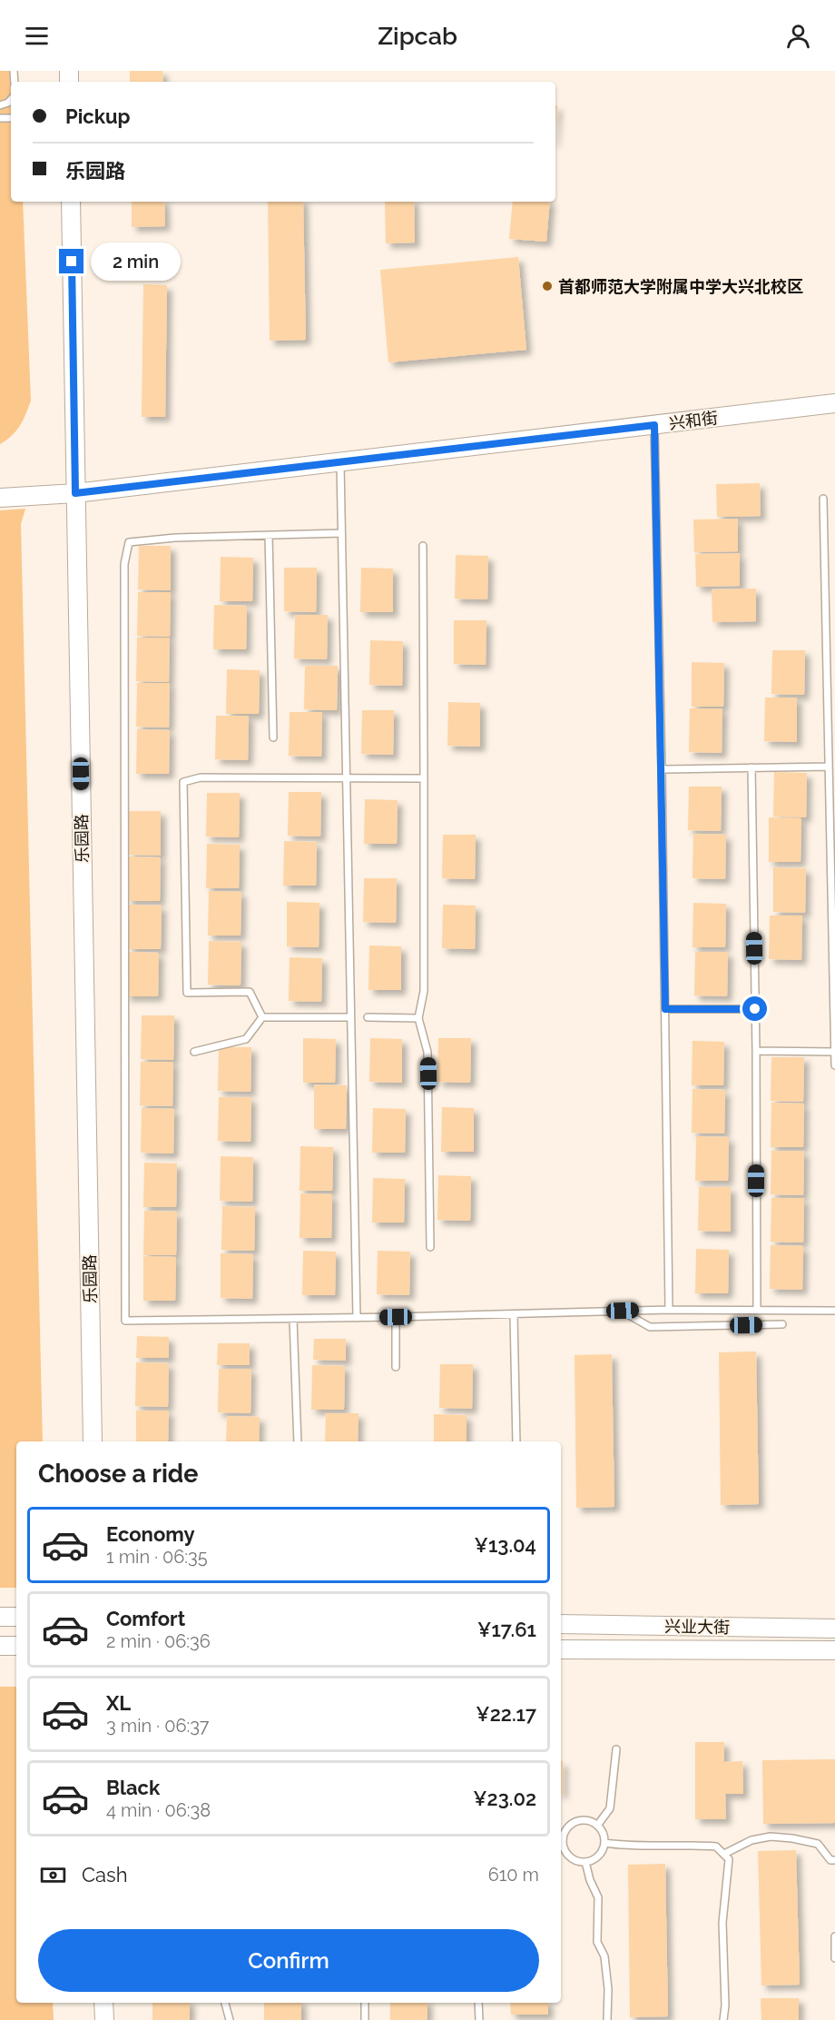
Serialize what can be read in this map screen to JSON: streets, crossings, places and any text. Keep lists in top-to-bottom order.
{
  "streets": {
    "street": ["兴和街", "乐园路", "兴业大街"]
  },
  "crossings": [
    ["兴和街", "乐园路"]
  ],
  "places": ["首都师范大学附属中学大兴北校区"],
  "page": {
    "header": "Zipcab",
    "banner": ["Pickup", "乐园路"],
    "bubble": "2 min",
    "heading": "Choose a ride",
    "list": [
      {
        "name": "Economy",
        "note": "1 min · 06:35",
        "value": "¥13.04"
      },
      {
        "name": "Comfort",
        "note": "2 min · 06:36",
        "value": "¥17.61"
      },
      {
        "name": "XL",
        "note": "3 min · 06:37",
        "value": "¥22.17"
      },
      {
        "name": "Black",
        "note": "4 min · 06:38",
        "value": "¥23.02"
      }
    ],
    "pay": ["Cash", "610 m"],
    "buttons": "Confirm"
  }
}
